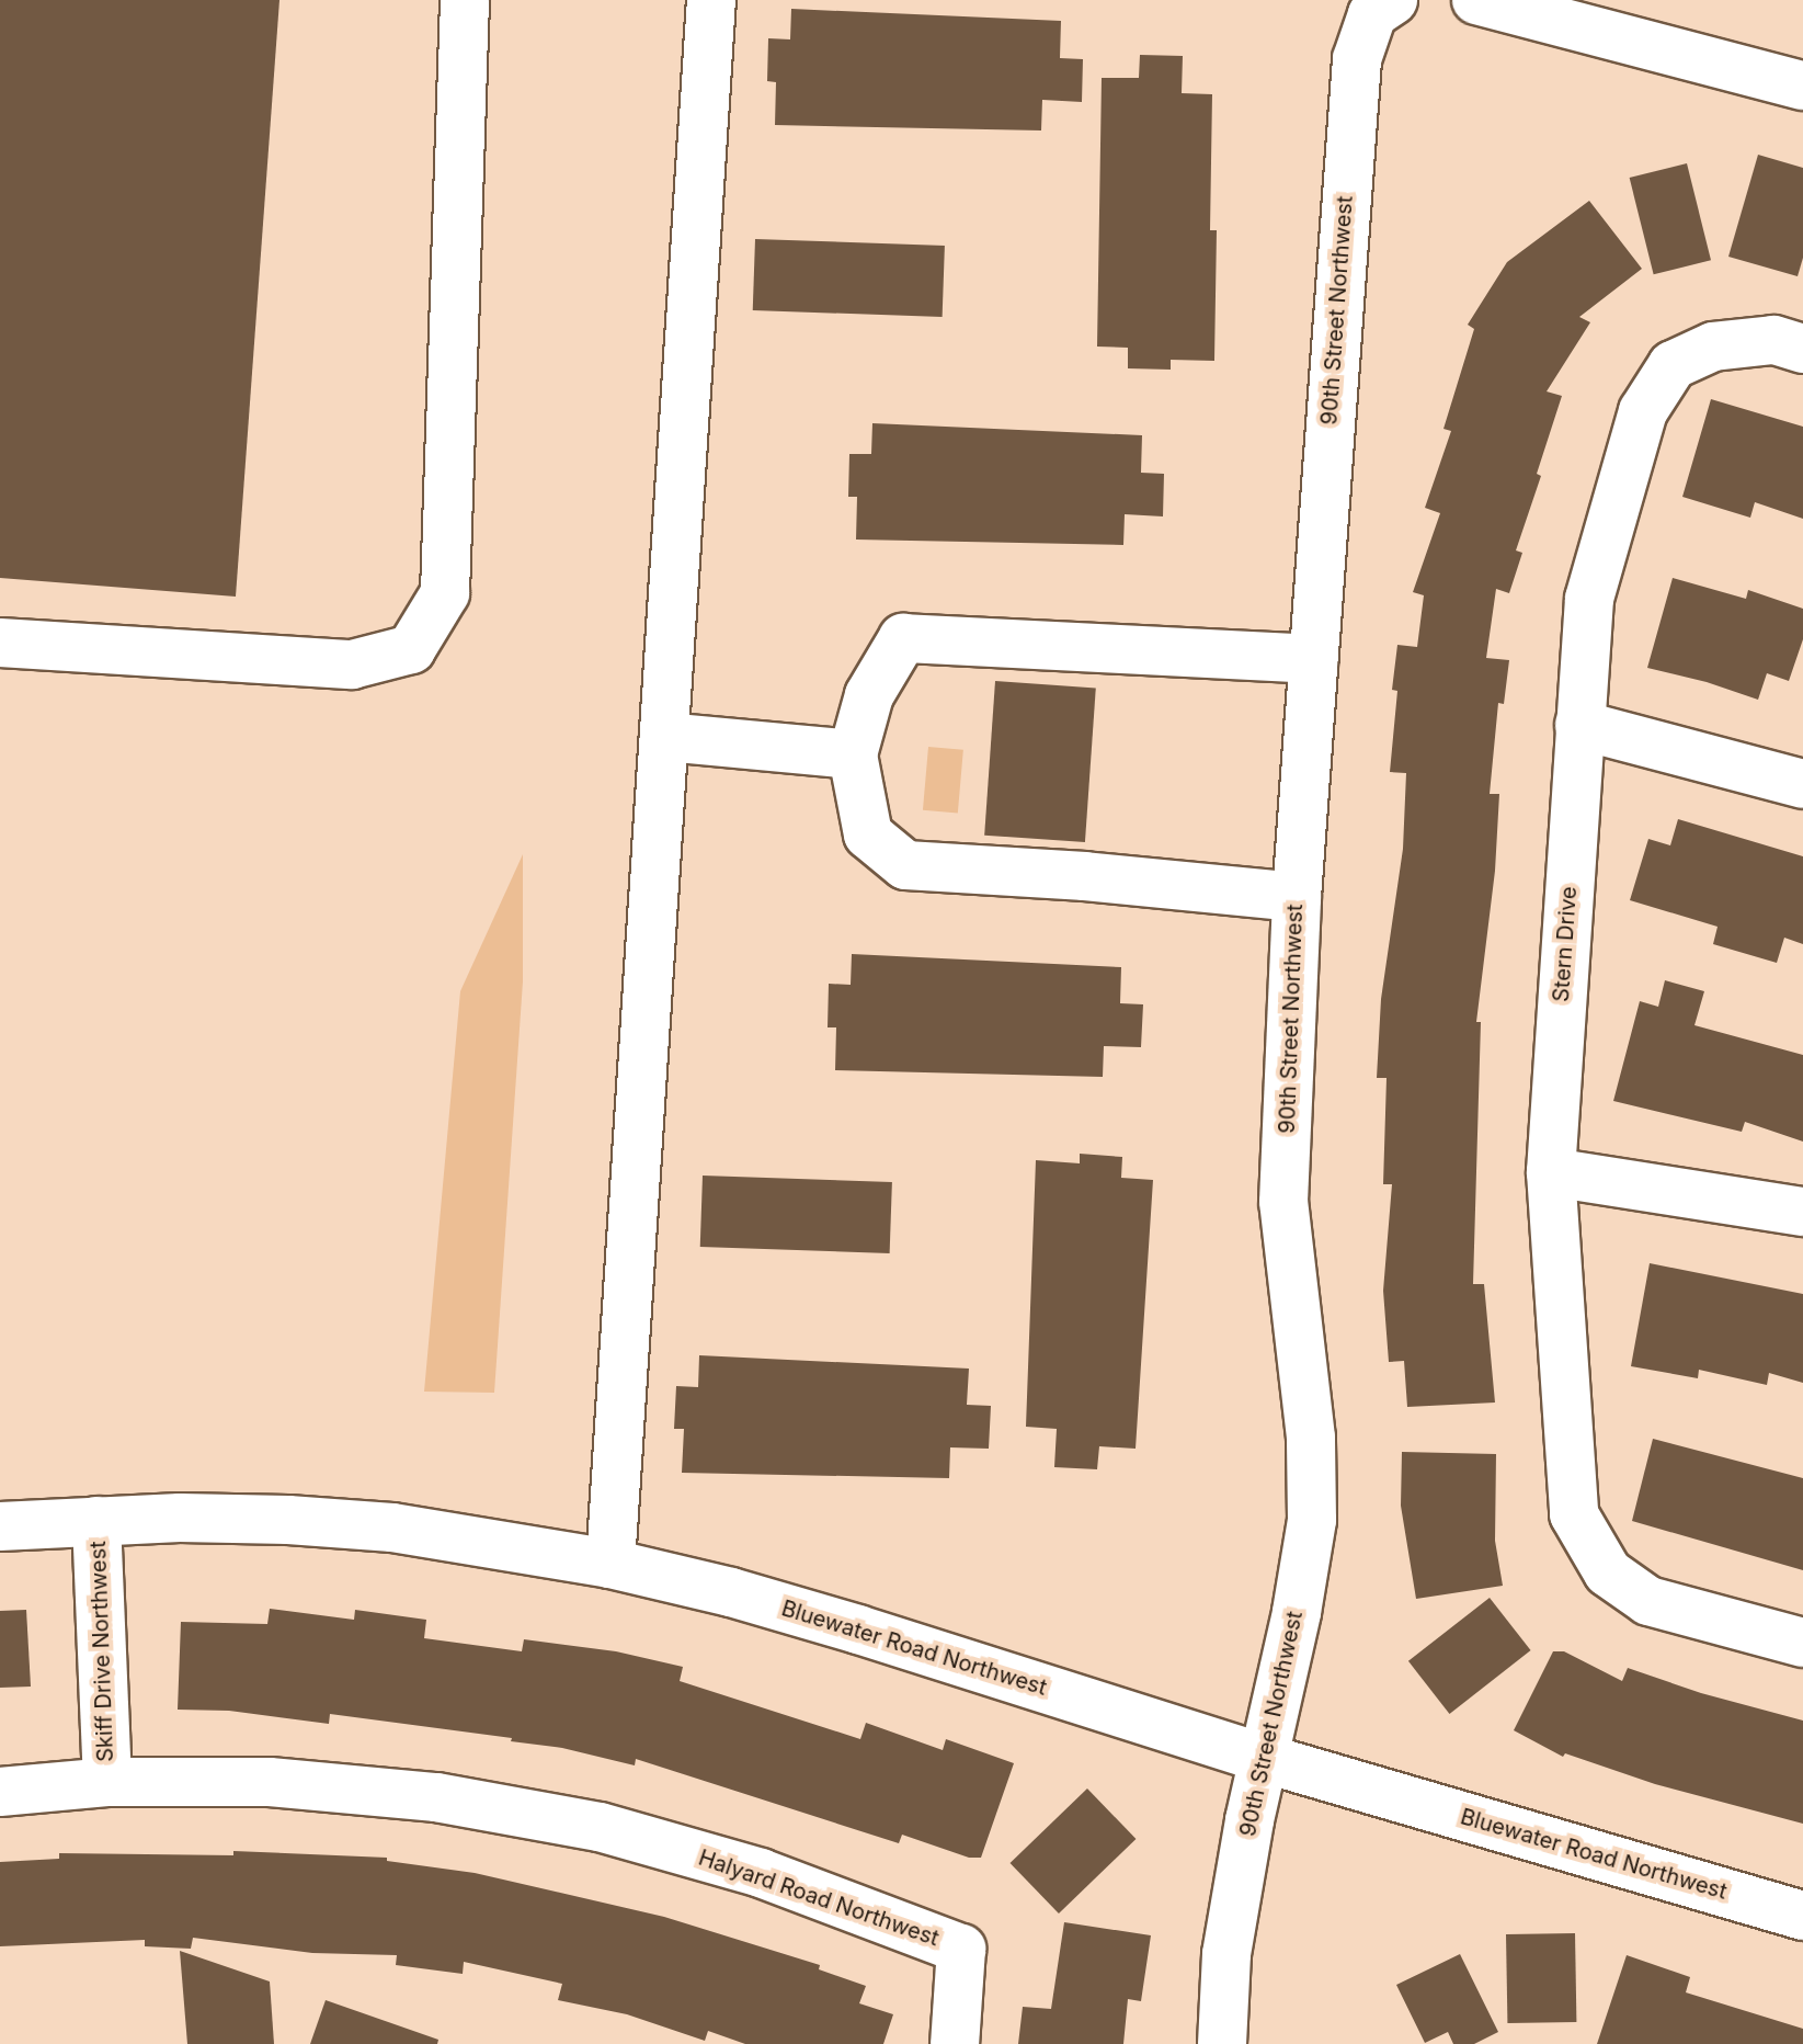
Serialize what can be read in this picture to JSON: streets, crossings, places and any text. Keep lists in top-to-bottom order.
{
  "streets": {
    "street": [
      "90th Street Northwest",
      "Stern Drive",
      "Bluewater Road Northwest",
      "Skiff Drive Northwest",
      "Halyard Road Northwest"
    ]
  },
  "crossings": [
    ["90th Street Northwest", "Bluewater Road Northwest"],
    ["Bluewater Road Northwest", "Skiff Drive Northwest"],
    ["Skiff Drive Northwest", "Halyard Road Northwest"]
  ]
}
